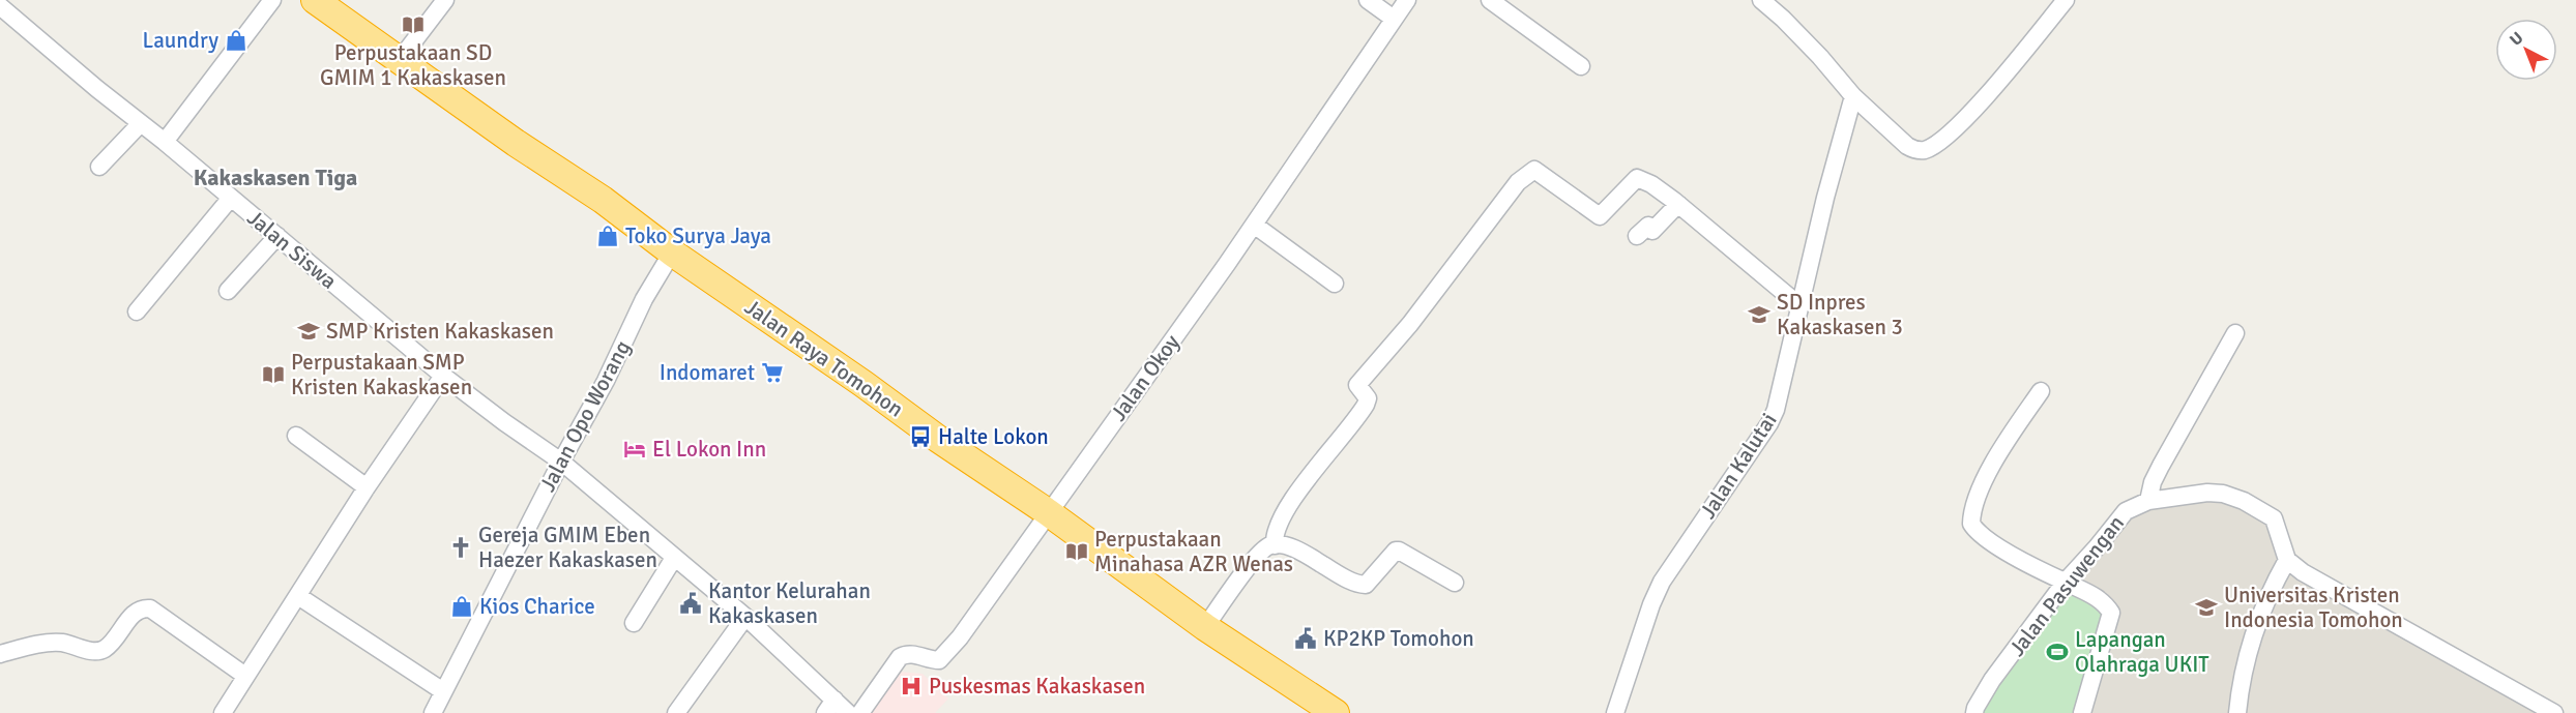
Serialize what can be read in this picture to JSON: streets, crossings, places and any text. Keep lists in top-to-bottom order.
{
  "streets": {
    "highway": ["Jalan Raya Tomohon"],
    "street": [
      "Jalan Siswa",
      "Jalan Okoy",
      "Jalan Opo Worang",
      "Jalan Kalutai",
      "Jalan Pasuwengan"
    ]
  },
  "crossings": [
    ["Jalan Siswa", "Jalan Opo Worang"],
    ["Jalan Raya Tomohon", "Jalan Okoy"],
    ["Jalan Raya Tomohon", "Jalan Opo Worang"]
  ],
  "districts": ["Kakaskasen Tiga"],
  "places": {
    "library": ["Perpustakaan SD GMIM 1 Kakaskasen", "Perpustakaan SMP Kristen Kakaskasen", "Perpustakaan Minahasa AZR Wenas"],
    "shop": ["Laundry", "Toko Surya Jaya", "Kios Charice"],
    "school or university": ["SD Inpres Kakaskasen 3", "SMP Kristen Kakaskasen", "Universitas Kristen Indonesia Tomohon"],
    "supermarket": ["Indomaret"],
    "bus stop": ["Halte Lokon"],
    "hotel": ["El Lokon Inn"],
    "church": ["Gereja GMIM Eben Haezer Kakaskasen"],
    "public building": ["Kantor Kelurahan Kakaskasen", "KP2KP Tomohon"],
    "sports": ["Lapangan Olahraga UKIT"],
    "hospital": ["Puskesmas Kakaskasen"]
  },
  "north": "top left"
}
